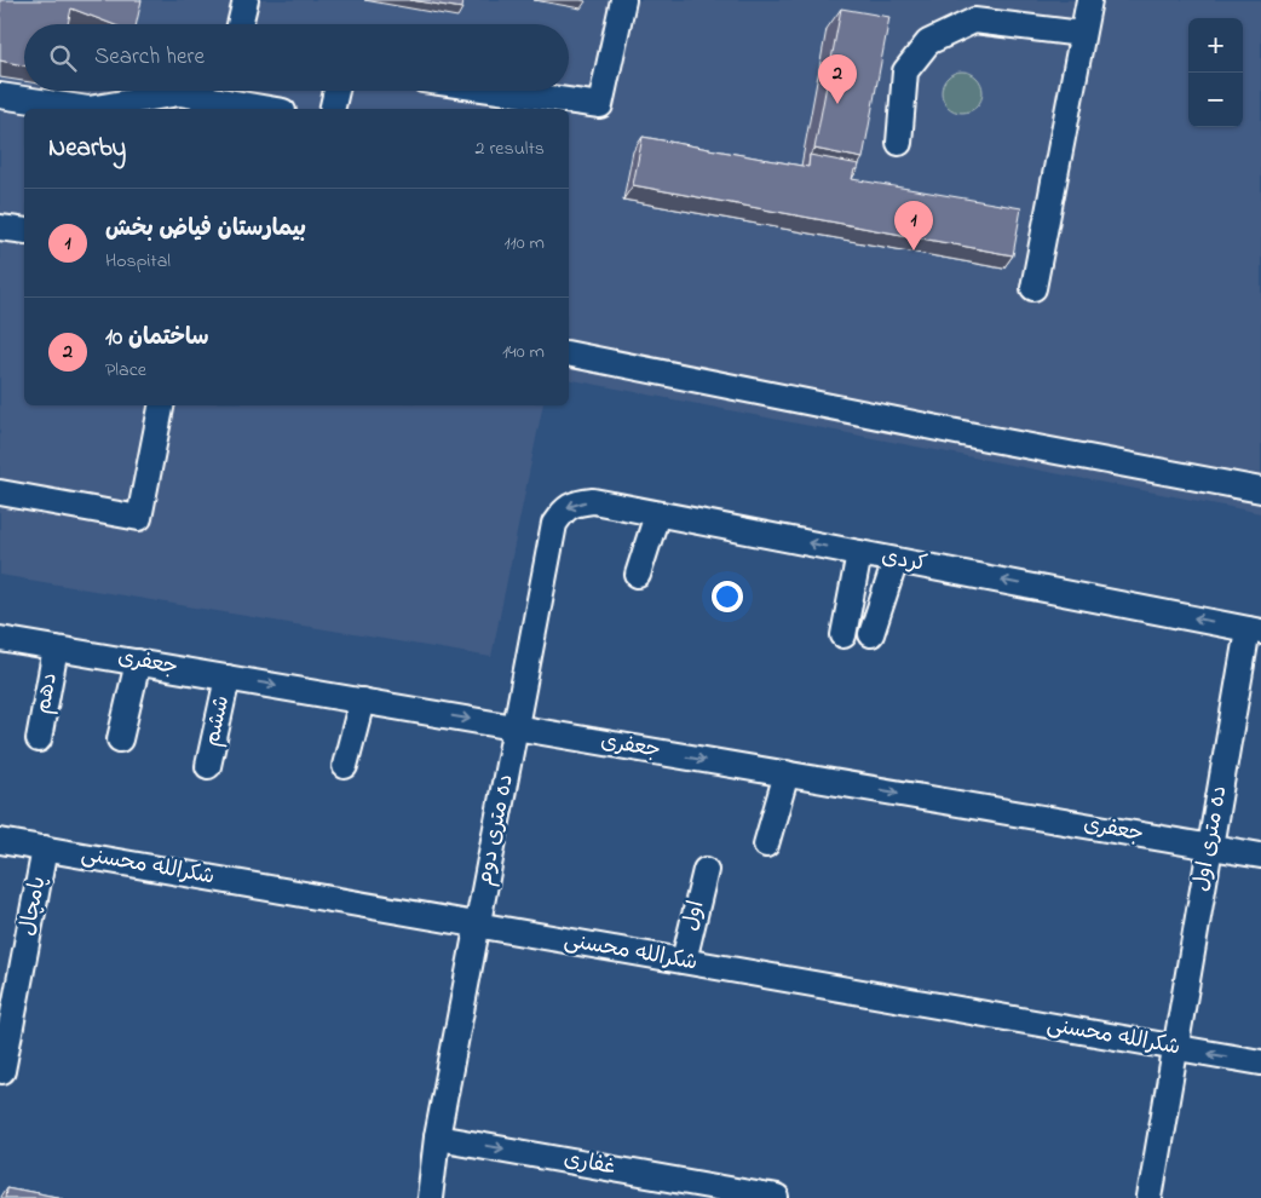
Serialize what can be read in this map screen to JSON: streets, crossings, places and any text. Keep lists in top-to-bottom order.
{
  "streets": {
    "street": [
      "کردی",
      "جعفری",
      "دهم",
      "ششم",
      "ده متری دوم",
      "ده متری اول",
      "شکرالله محسنی",
      "پامچال",
      "اول",
      "غفاری"
    ]
  },
  "crossings": [
    ["کردی", "ده متری دوم"],
    ["کردی", "ده متری اول"],
    ["جعفری", "دهم"],
    ["جعفری", "ششم"],
    ["جعفری", "ده متری دوم"],
    ["جعفری", "ده متری اول"],
    ["ده متری دوم", "شکرالله محسنی"],
    ["ده متری دوم", "غفاری"],
    ["ده متری اول", "شکرالله محسنی"],
    ["شکرالله محسنی", "پامچال"],
    ["شکرالله محسنی", "اول"]
  ],
  "one_way": ["جعفری", "غفاری"],
  "page": {
    "map_buttons": ["+", "−"],
    "search": "Search here",
    "pins": ["2", "1"],
    "heading": ["Nearby", "2 results"],
    "list": [
      {
        "mark": "1",
        "name": "بیمارستان فیاض بخش",
        "note": "Hospital",
        "value": "110 m"
      },
      {
        "mark": "2",
        "name": "ساختمان 10",
        "note": "Place",
        "value": "140 m"
      }
    ]
  }
}
